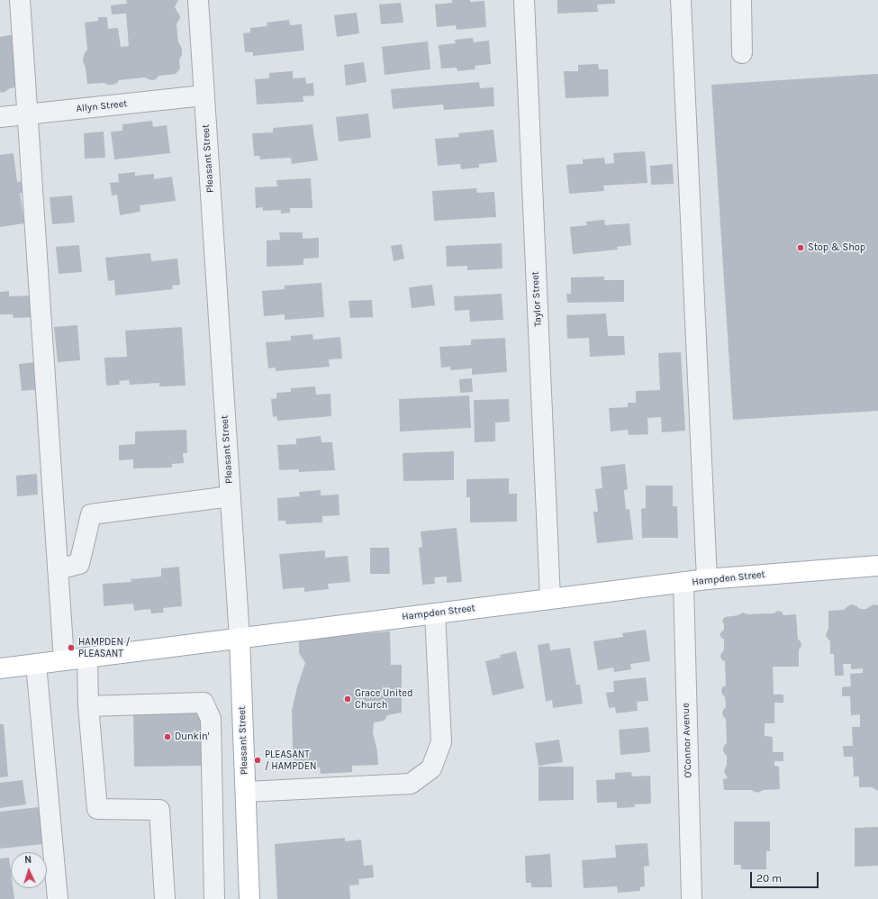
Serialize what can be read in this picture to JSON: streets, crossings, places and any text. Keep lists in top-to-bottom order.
{
  "streets": {
    "main road": ["Pleasant Street", "Hampden Street"],
    "street": ["Allyn Street", "Taylor Street", "O'Connor Avenue"]
  },
  "crossings": [
    ["Allyn Street", "Pleasant Street"],
    ["Pleasant Street", "Hampden Street"],
    ["Taylor Street", "Hampden Street"],
    ["Hampden Street", "O'Connor Avenue"]
  ],
  "places": [
    "Stop & Shop",
    "HAMPDEN / PLEASANT",
    "Grace United Church",
    "Dunkin'",
    "PLEASANT / HAMPDEN"
  ],
  "scale_bar": "20 m",
  "north": "top"
}
